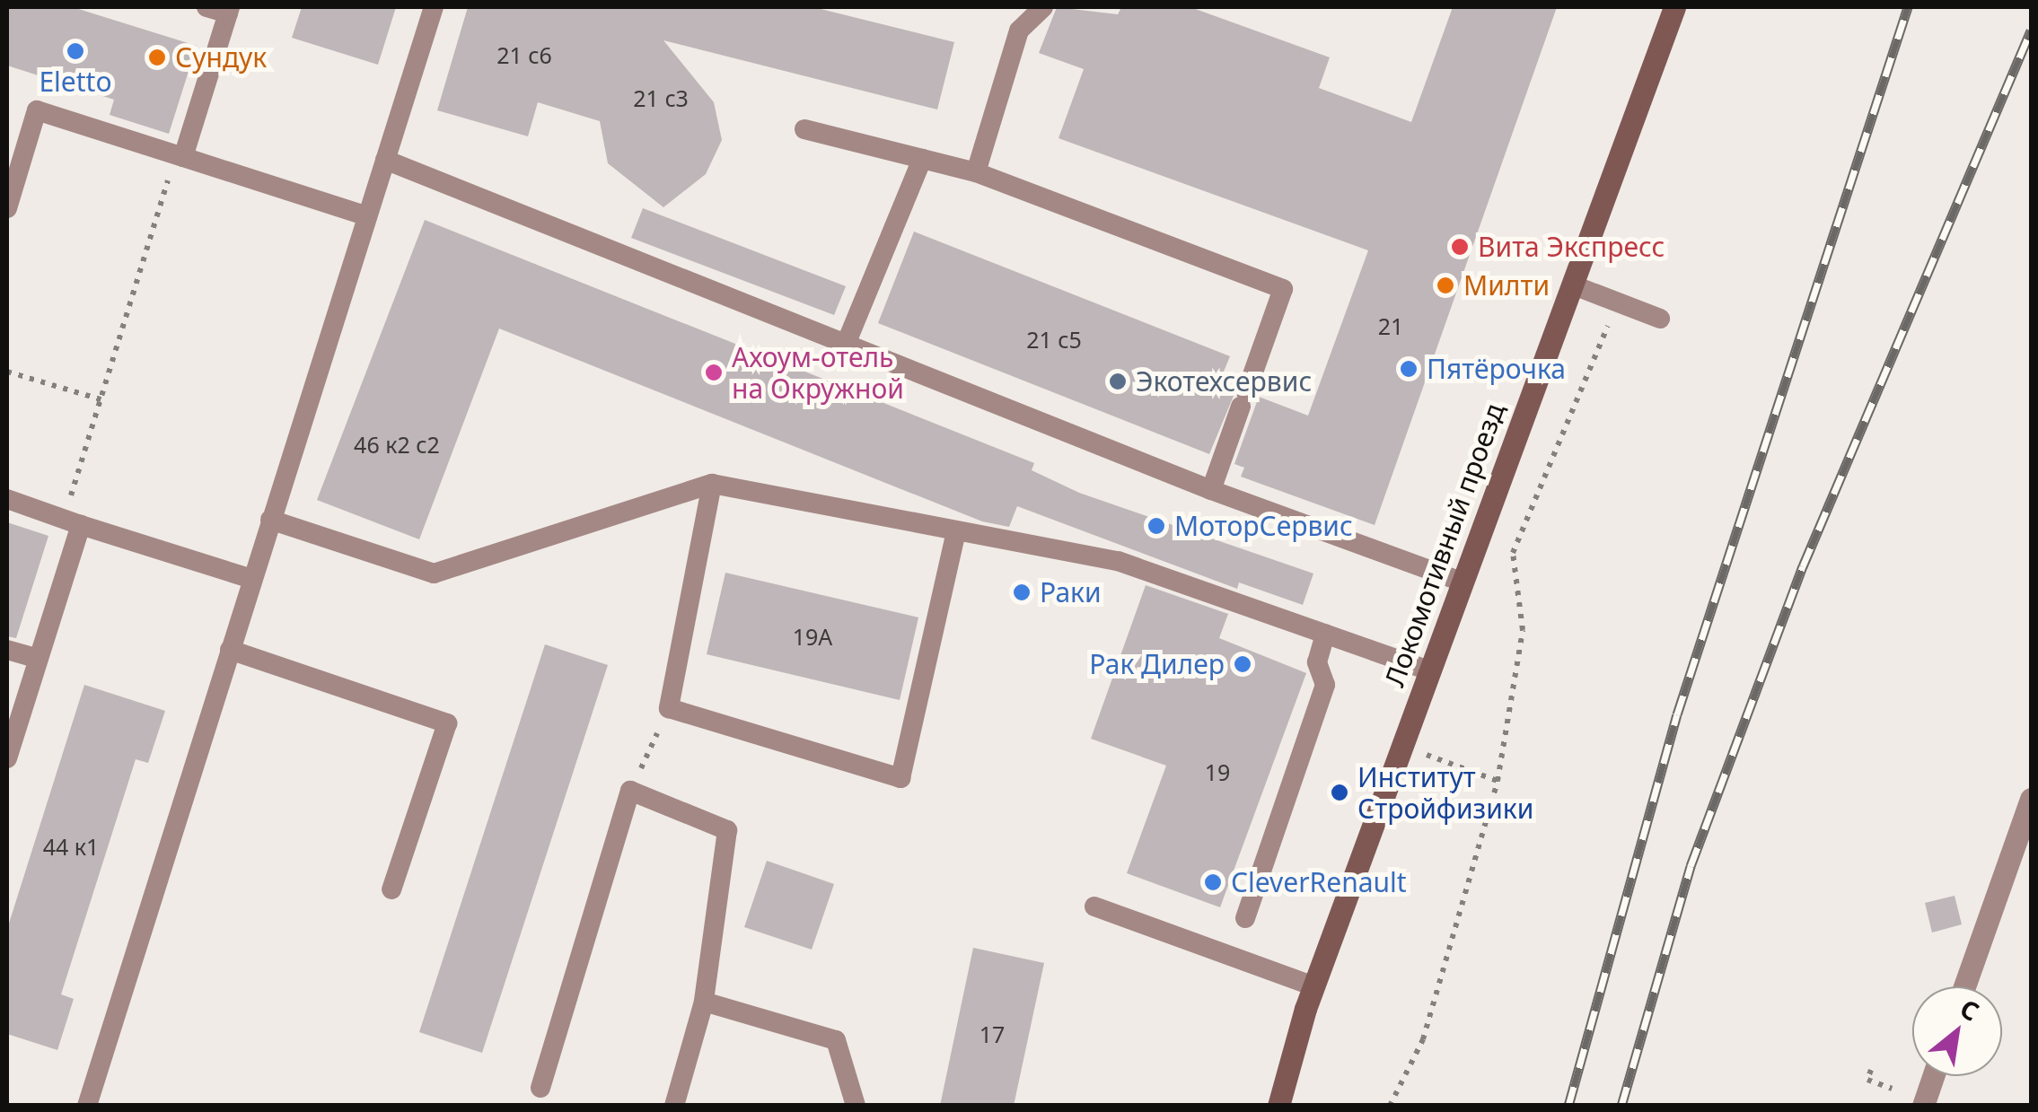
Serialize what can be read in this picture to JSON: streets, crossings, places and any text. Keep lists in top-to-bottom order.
{
  "streets": {
    "street": ["Локомотивный проезд"]
  },
  "places": [
    "Eletto",
    "Сундук",
    "Вита Экспресс",
    "Милти",
    "Пятёрочка",
    "Ахоум-отель на Окружной",
    "Экотехсервис",
    "МоторСервис",
    "Раки",
    "Рак Дилер",
    "Институт Стройфизики",
    "CleverRenault"
  ],
  "house_numbers": [
    "21 с6",
    "21 c3",
    "21",
    "21 с5",
    "46 к2 с2",
    "19А",
    "19",
    "44 к1",
    "17"
  ],
  "north": "top right"
}
